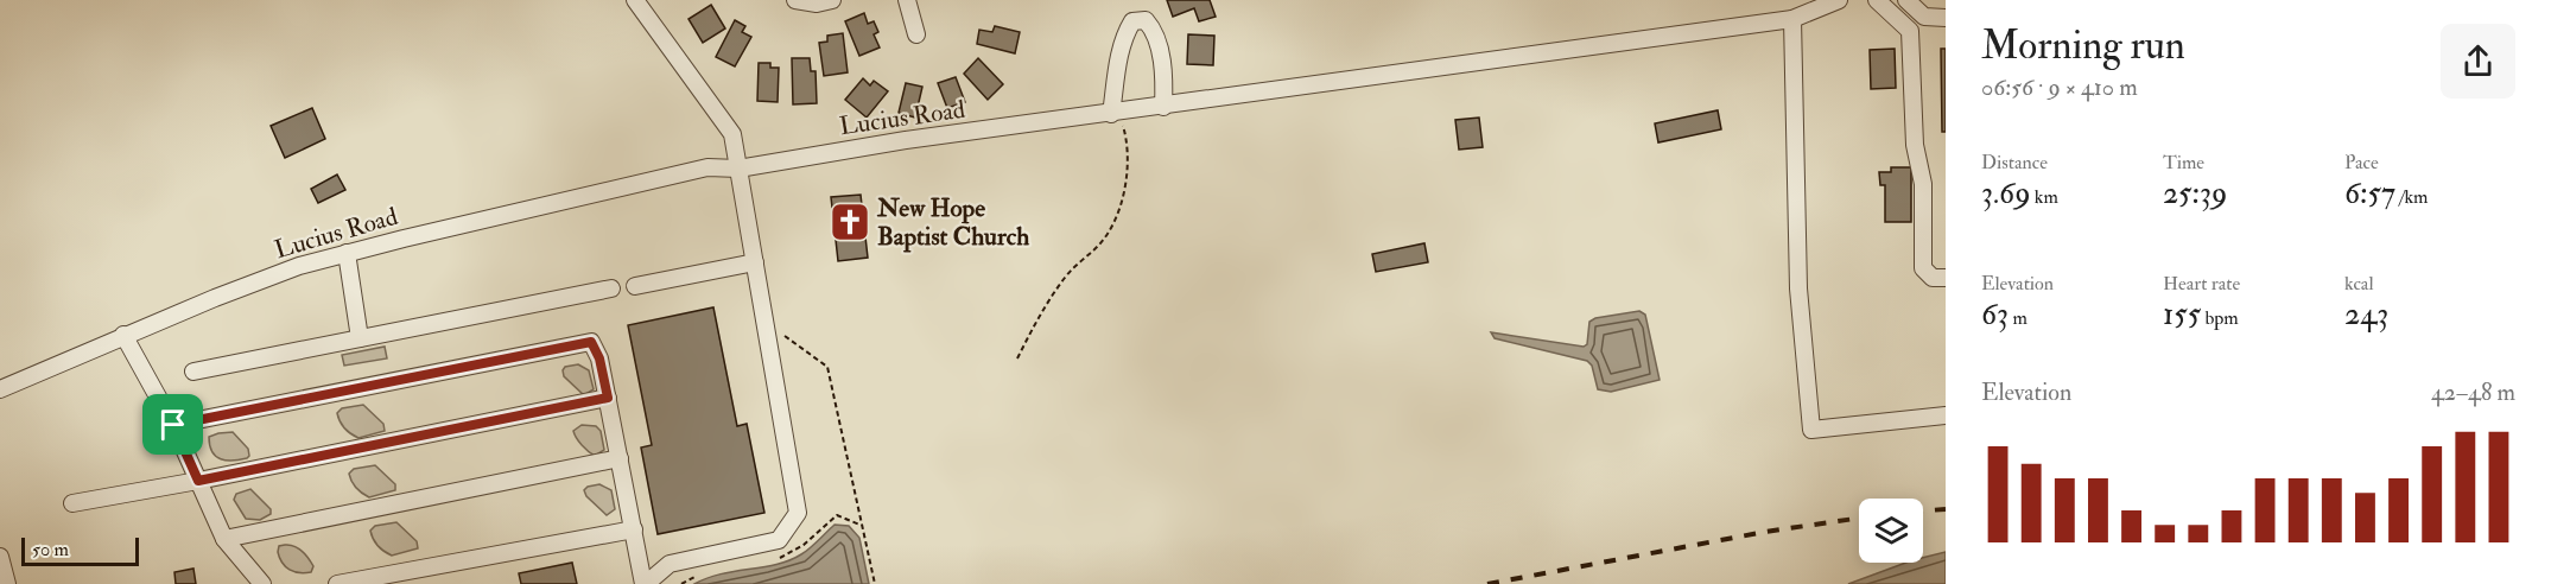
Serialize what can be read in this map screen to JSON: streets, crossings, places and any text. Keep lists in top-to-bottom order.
{
  "streets": {
    "street": ["Lucius Road"]
  },
  "places": {
    "church": ["New Hope Baptist Church"]
  },
  "scale_bar": "50 m",
  "page": {
    "heading": ["Morning run", "06:56 · 9 × 410 m"],
    "stats": [
      ["Distance", "3.69 km"],
      ["Time", "25:39"],
      ["Pace", "6:57 /km"],
      ["Elevation", "63 m"],
      ["Heart rate", "155 bpm"],
      ["kcal", "243"]
    ],
    "chart": ["Elevation", "42–48 m"],
    "scale": "50 m"
  }
}
